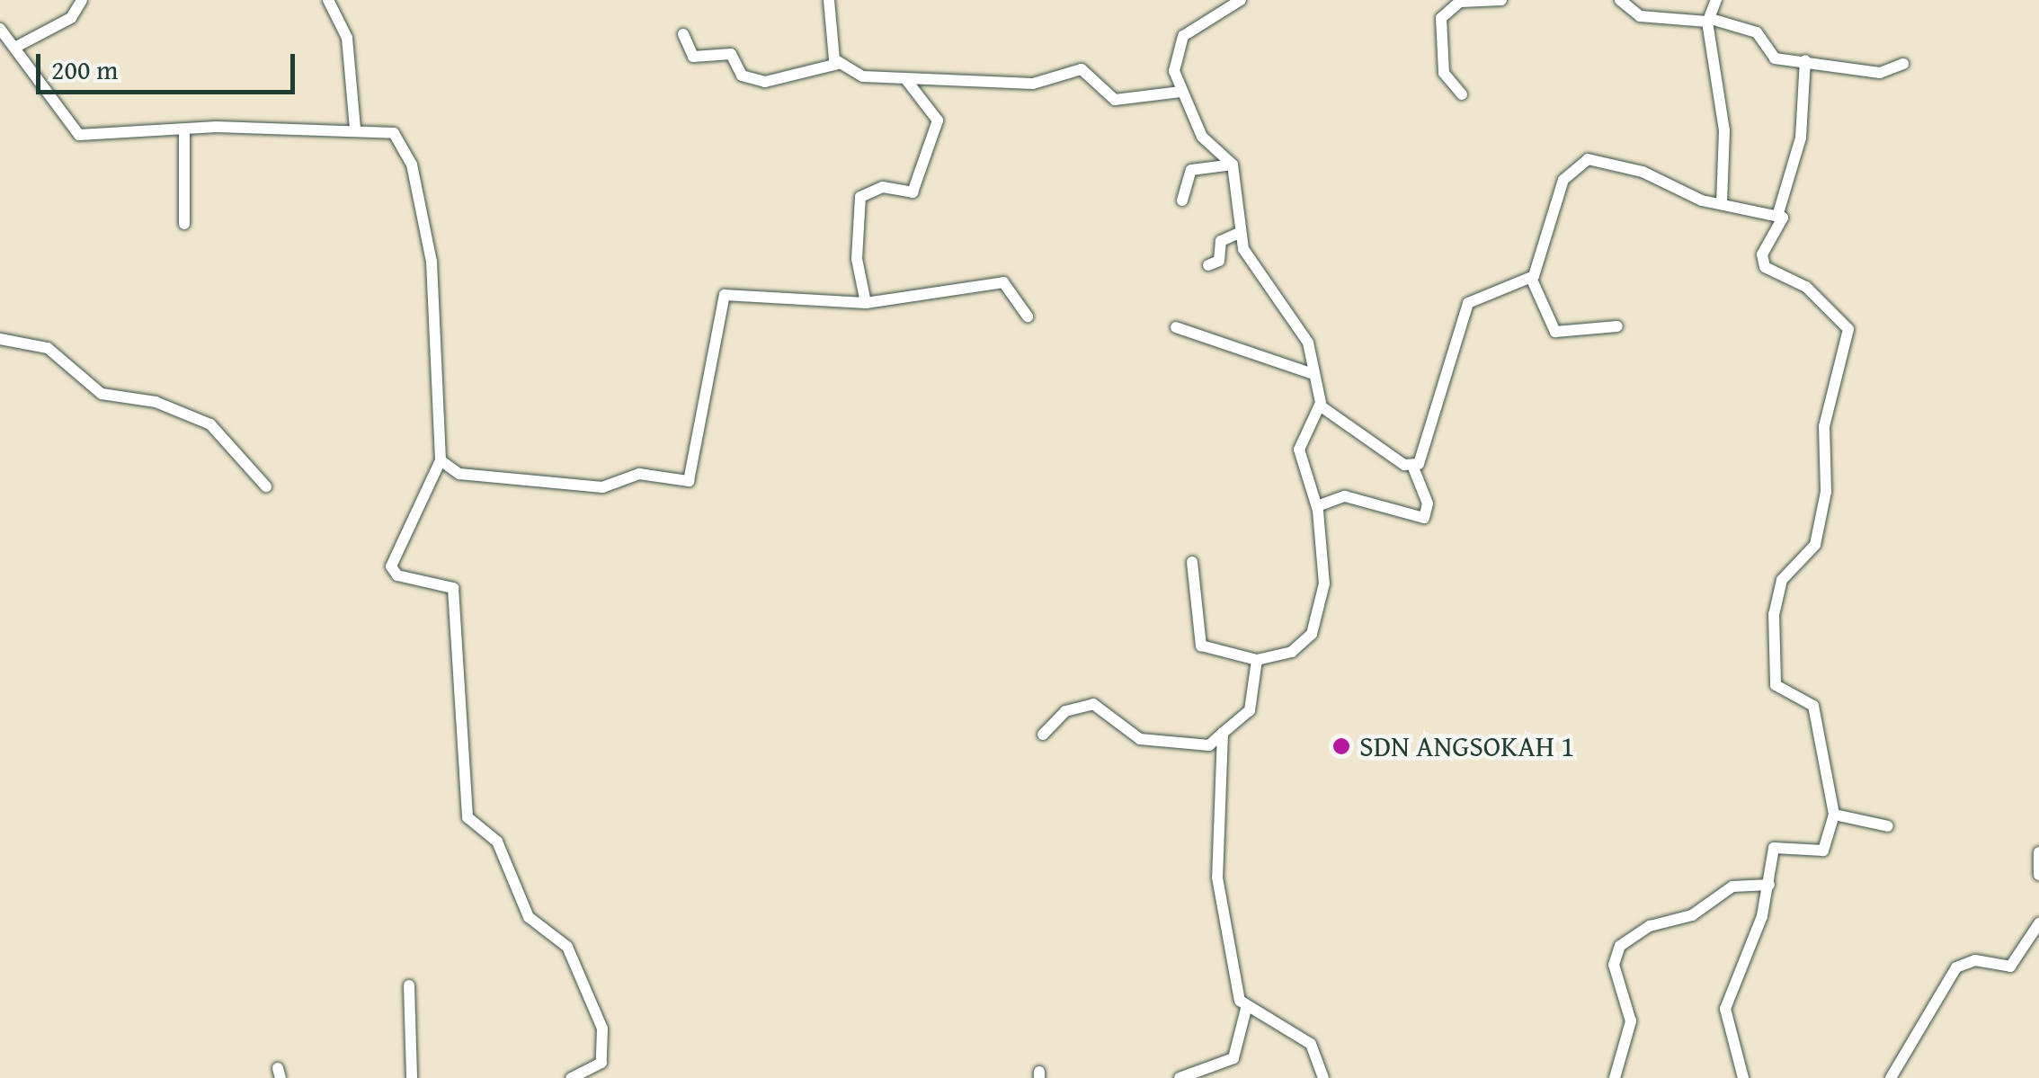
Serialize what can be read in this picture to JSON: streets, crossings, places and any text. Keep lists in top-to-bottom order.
{
  "places": ["SDN ANGSOKAH 1"],
  "scale_bar": "200 m"
}
